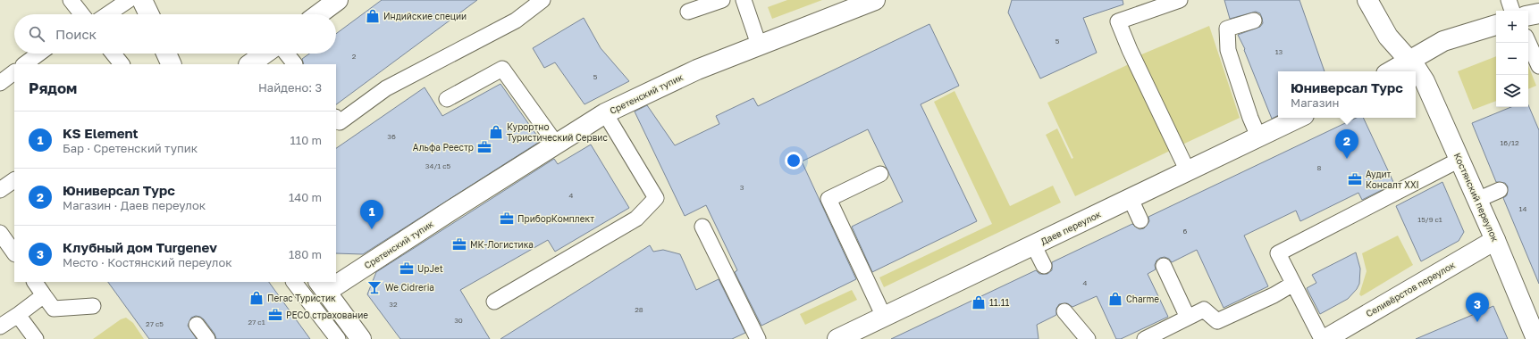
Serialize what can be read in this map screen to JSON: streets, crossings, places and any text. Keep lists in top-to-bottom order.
{
  "streets": {
    "street": [
      "Сретенский тупик",
      "Костянский переулок",
      "Даев переулок",
      "Селивёрстов переулок"
    ]
  },
  "crossings": [
    ["Костянский переулок", "Селивёрстов переулок"]
  ],
  "places": {
    "shop": [
      "Индийские специи",
      "Курортно Туристический Сервис",
      "Пегас Туристик",
      "Charme",
      "11.11"
    ],
    "office": [
      "Альфа Реестр",
      "Аудит Консалт XXI",
      "ПриборКомплект",
      "МК-Логистика",
      "UpJet",
      "РЕСО страхование"
    ],
    "bar": ["We Cidreria"]
  },
  "house_numbers": [
    "5",
    "13",
    "2",
    "5",
    "36",
    "16/12",
    "34/1 с5",
    "8",
    "3",
    "4",
    "14",
    "15/9 с1",
    "6",
    "4",
    "32",
    "28",
    "30",
    "27 с1",
    "27 с5"
  ],
  "page": {
    "map_buttons": ["+", "−"],
    "search": "Поиск",
    "heading": ["Рядом", "Найдено: 3"],
    "popup": ["Юниверсал Турс", "Магазин"],
    "list": [
      {
        "mark": "1",
        "name": "KS Element",
        "note": "Бар · Сретенский тупик",
        "value": "110 m"
      },
      {
        "mark": "2",
        "name": "Юниверсал Турс",
        "note": "Магазин · Даев переулок",
        "value": "140 m"
      },
      {
        "mark": "3",
        "name": "Клубный дом Turgenev",
        "note": "Место · Костянский переулок",
        "value": "180 m"
      }
    ],
    "pins": ["2", "1", "3"]
  }
}
